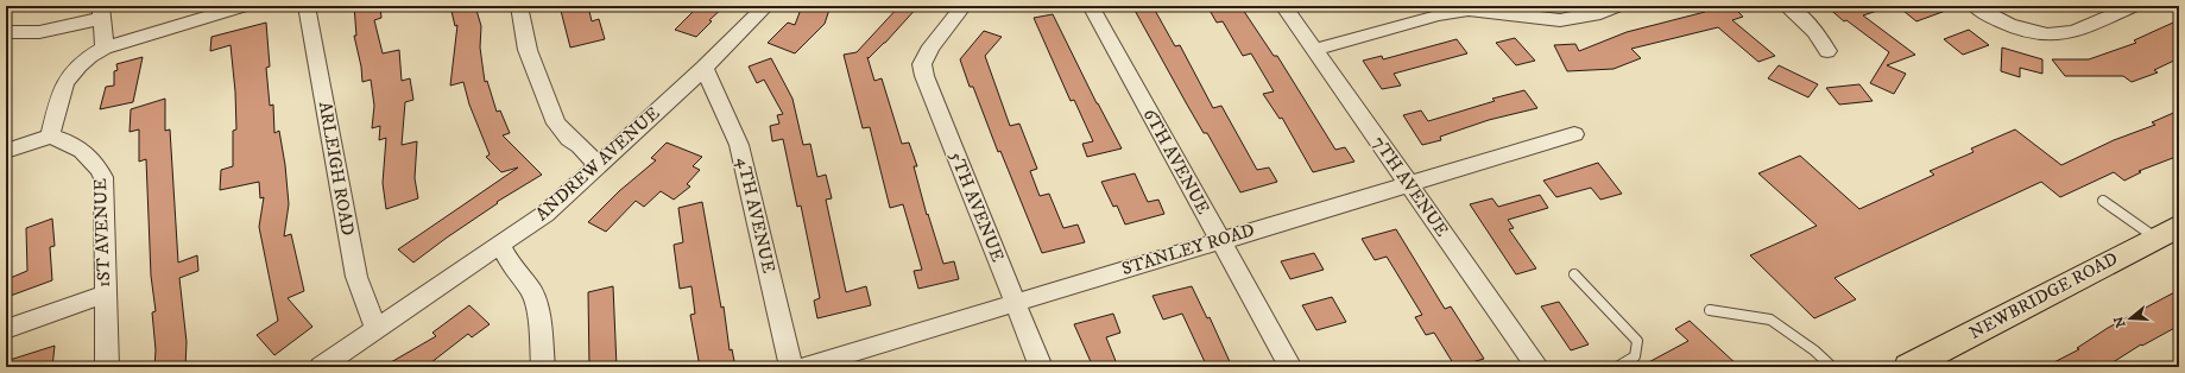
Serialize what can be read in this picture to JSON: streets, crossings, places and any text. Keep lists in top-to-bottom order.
{
  "streets": {
    "main road": ["NEWBRIDGE ROAD"],
    "street": [
      "6TH AVENUE",
      "ANDREW AVENUE",
      "ARLEIGH ROAD",
      "7TH AVENUE",
      "5TH AVENUE",
      "4TH AVENUE",
      "1ST AVENUE",
      "STANLEY ROAD"
    ]
  },
  "crossings": [
    ["6TH AVENUE", "STANLEY ROAD"],
    ["ANDREW AVENUE", "ARLEIGH ROAD"],
    ["ANDREW AVENUE", "4TH AVENUE"],
    ["7TH AVENUE", "STANLEY ROAD"],
    ["5TH AVENUE", "STANLEY ROAD"]
  ],
  "north": "left"
}
